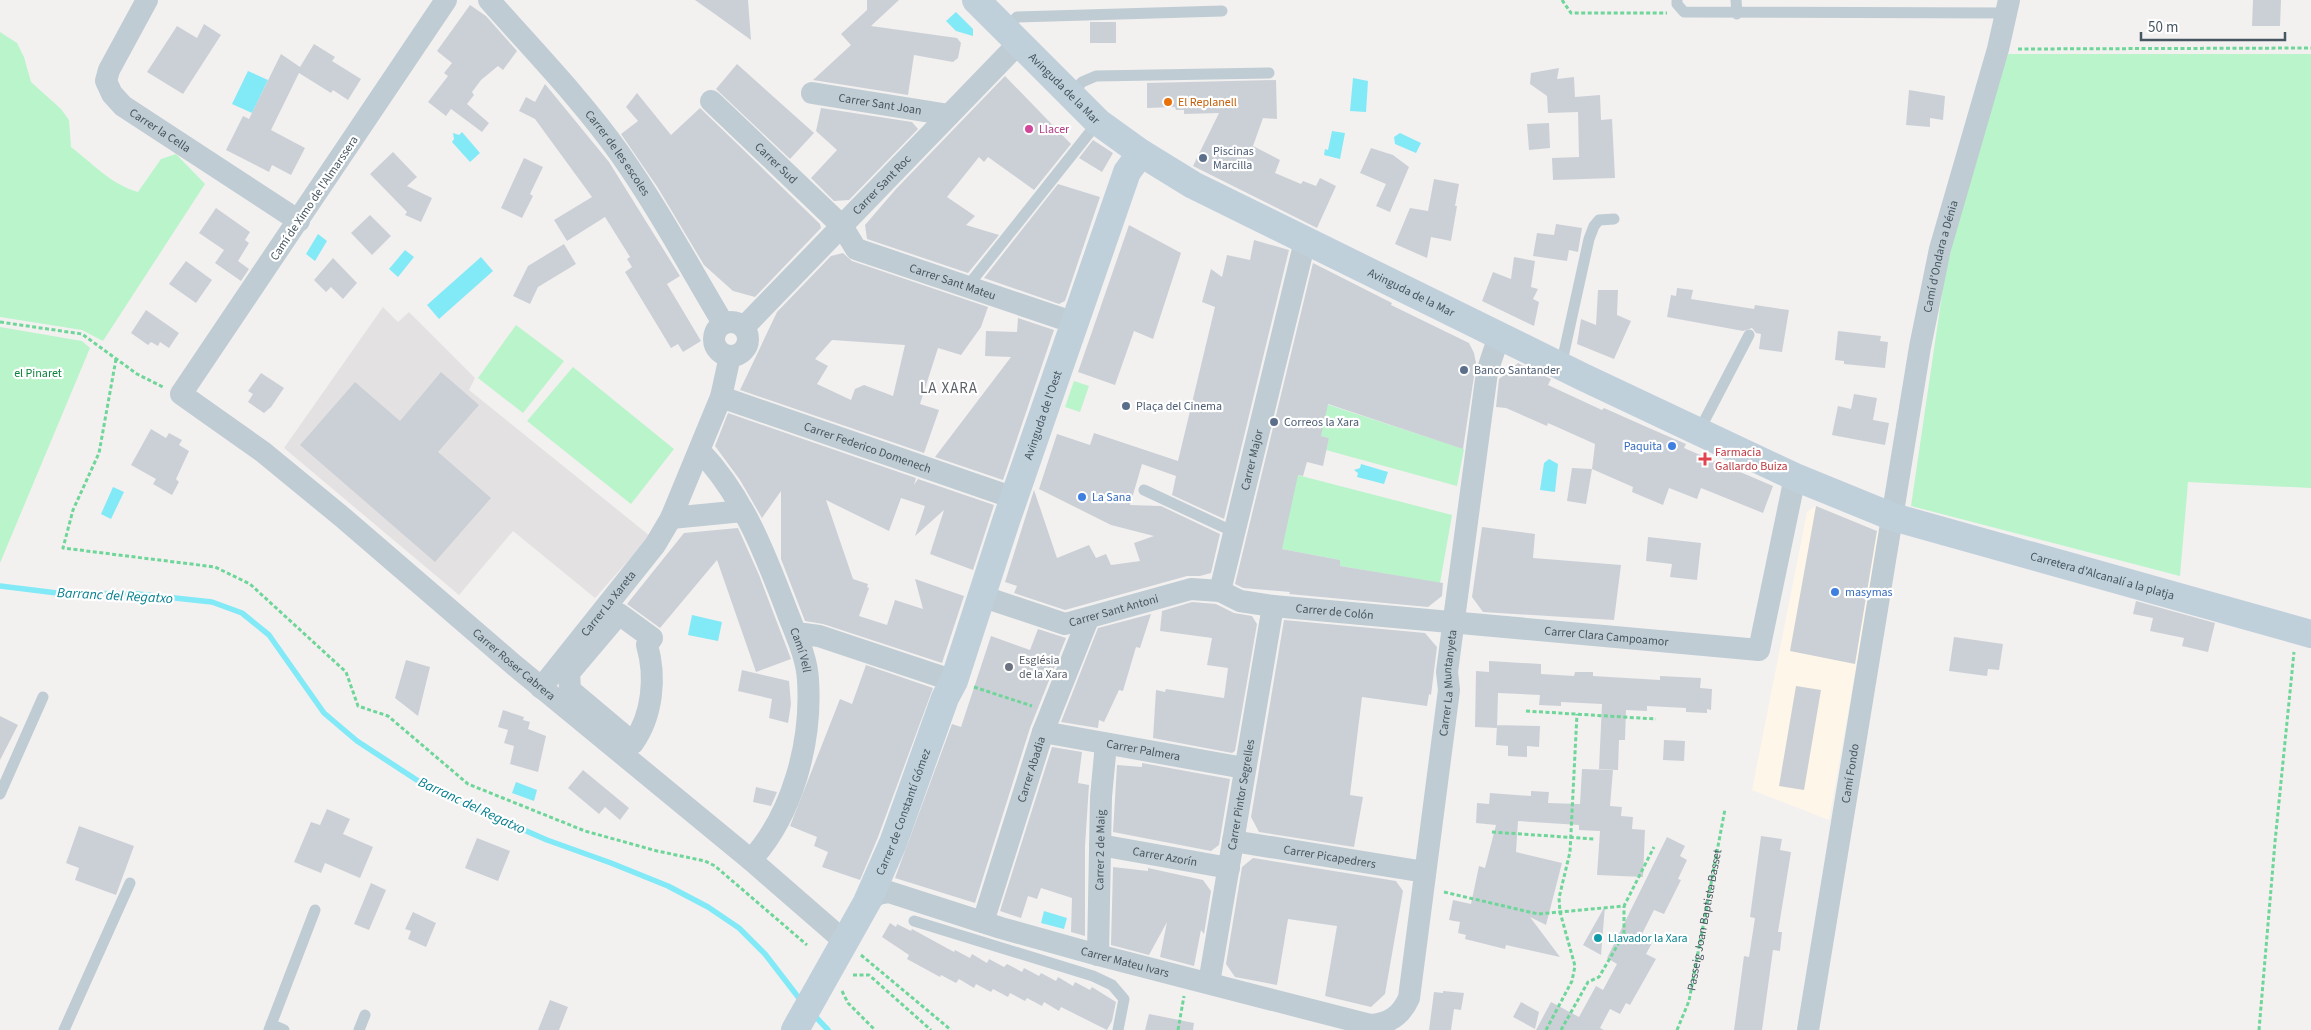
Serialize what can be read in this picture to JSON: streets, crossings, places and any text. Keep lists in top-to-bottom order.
{
  "streets": {
    "main road": [
      "Avinguda de la Mar",
      "Avinguda de l'Oest",
      "Carretera d'Alcanalí a la platja",
      "Carrer de Constantí Gómez"
    ],
    "street": [
      "Carrer Sant Joan",
      "Carrer la Cella",
      "Carrer de les escoles",
      "Carrer Sud",
      "Carrer Sant Roc",
      "Camí de Ximo de l'Almarssera",
      "Camí d’Ondara a Dénia",
      "Carrer Sant Mateu",
      "Carrer Federico Domenech",
      "Carrer Major",
      "Carrer La Xareta",
      "Carrer Sant Antoni",
      "Carrer de Colón",
      "Carrer Clara Campoamor",
      "Camí Vell",
      "Carrer Roser Cabrera",
      "Carrer La Muntanyeta",
      "Carrer Palmera",
      "Carrer Abadia",
      "Camí Fondo",
      "Carrer Pintor Segrelles",
      "Carrer 2 de Maig",
      "Carrer Azorín",
      "Carrer Picapedrers",
      "Carrer Mateu Ivars"
    ],
    "path": ["Passeig Joan Baptista Basset"]
  },
  "crossings": [
    ["Avinguda de la Mar", "Carrer Sant Roc"],
    ["Avinguda de la Mar", "Camí d’Ondara a Dénia"],
    ["Avinguda de la Mar", "Avinguda de l'Oest"],
    ["Avinguda de la Mar", "Carrer Major"],
    ["Avinguda de la Mar", "Carretera d'Alcanalí a la platja"],
    ["Avinguda de la Mar", "Carrer Clara Campoamor"],
    ["Avinguda de la Mar", "Carrer La Muntanyeta"],
    ["Avinguda de la Mar", "Camí Fondo"],
    ["Carrer Sant Joan", "Carrer Sant Roc"],
    ["Carrer la Cella", "Camí de Ximo de l'Almarssera"],
    ["Carrer de les escoles", "Carrer Sant Roc"],
    ["Carrer de les escoles", "Carrer La Xareta"],
    ["Carrer Sud", "Carrer Sant Roc"],
    ["Carrer Sud", "Carrer Sant Mateu"],
    ["Carrer Sant Roc", "Carrer Sant Mateu"],
    ["Carrer Sant Roc", "Carrer La Xareta"],
    ["Camí de Ximo de l'Almarssera", "Carrer Roser Cabrera"],
    ["Camí d’Ondara a Dénia", "Carretera d'Alcanalí a la platja"],
    ["Camí d’Ondara a Dénia", "Camí Fondo"],
    ["Carrer Sant Mateu", "Avinguda de l'Oest"],
    ["Avinguda de l'Oest", "Carrer Federico Domenech"],
    ["Avinguda de l'Oest", "Carrer Sant Antoni"],
    ["Avinguda de l'Oest", "Carrer de Constantí Gómez"],
    ["Carrer Federico Domenech", "Carrer La Xareta"],
    ["Carrer Major", "Carrer Sant Antoni"],
    ["Carrer Major", "Carrer de Colón"],
    ["Carretera d'Alcanalí a la platja", "Camí Fondo"],
    ["Carrer La Xareta", "Camí Vell"],
    ["Carrer La Xareta", "Carrer Roser Cabrera"],
    ["Carrer Sant Antoni", "Carrer de Colón"],
    ["Carrer Sant Antoni", "Carrer Abadia"],
    ["Carrer de Colón", "Carrer Clara Campoamor"],
    ["Carrer de Colón", "Carrer La Muntanyeta"],
    ["Carrer de Colón", "Carrer Pintor Segrelles"],
    ["Carrer Clara Campoamor", "Carrer La Muntanyeta"],
    ["Camí Vell", "Carrer Roser Cabrera"],
    ["Carrer Roser Cabrera", "Carrer de Constantí Gómez"],
    ["Carrer La Muntanyeta", "Carrer Picapedrers"],
    ["Carrer La Muntanyeta", "Carrer Mateu Ivars"],
    ["Carrer Palmera", "Carrer Abadia"],
    ["Carrer Palmera", "Carrer Pintor Segrelles"],
    ["Carrer Palmera", "Carrer 2 de Maig"],
    ["Carrer Abadia", "Carrer Mateu Ivars"],
    ["Carrer Pintor Segrelles", "Carrer Azorín"],
    ["Carrer Pintor Segrelles", "Carrer Picapedrers"],
    ["Carrer Pintor Segrelles", "Carrer Mateu Ivars"],
    ["Carrer de Constantí Gómez", "Carrer Mateu Ivars"],
    ["Carrer 2 de Maig", "Carrer Azorín"],
    ["Carrer 2 de Maig", "Carrer Mateu Ivars"]
  ],
  "districts": ["LA XARA"],
  "water": ["Barranc del Regatxo"],
  "parks": ["el Pinaret"],
  "places": {
    "other": [
      "El Replanell",
      "Llacer",
      "Piscinas Marcilla",
      "Banco Santander",
      "Plaça del Cinema",
      "Correos la Xara",
      "Paquita",
      "La Sana",
      "masymas",
      "Església de la Xara",
      "Llavador la Xara"
    ],
    "health": ["Farmacia Gallardo Buiza"]
  },
  "scale_bar": "50 m"
}
